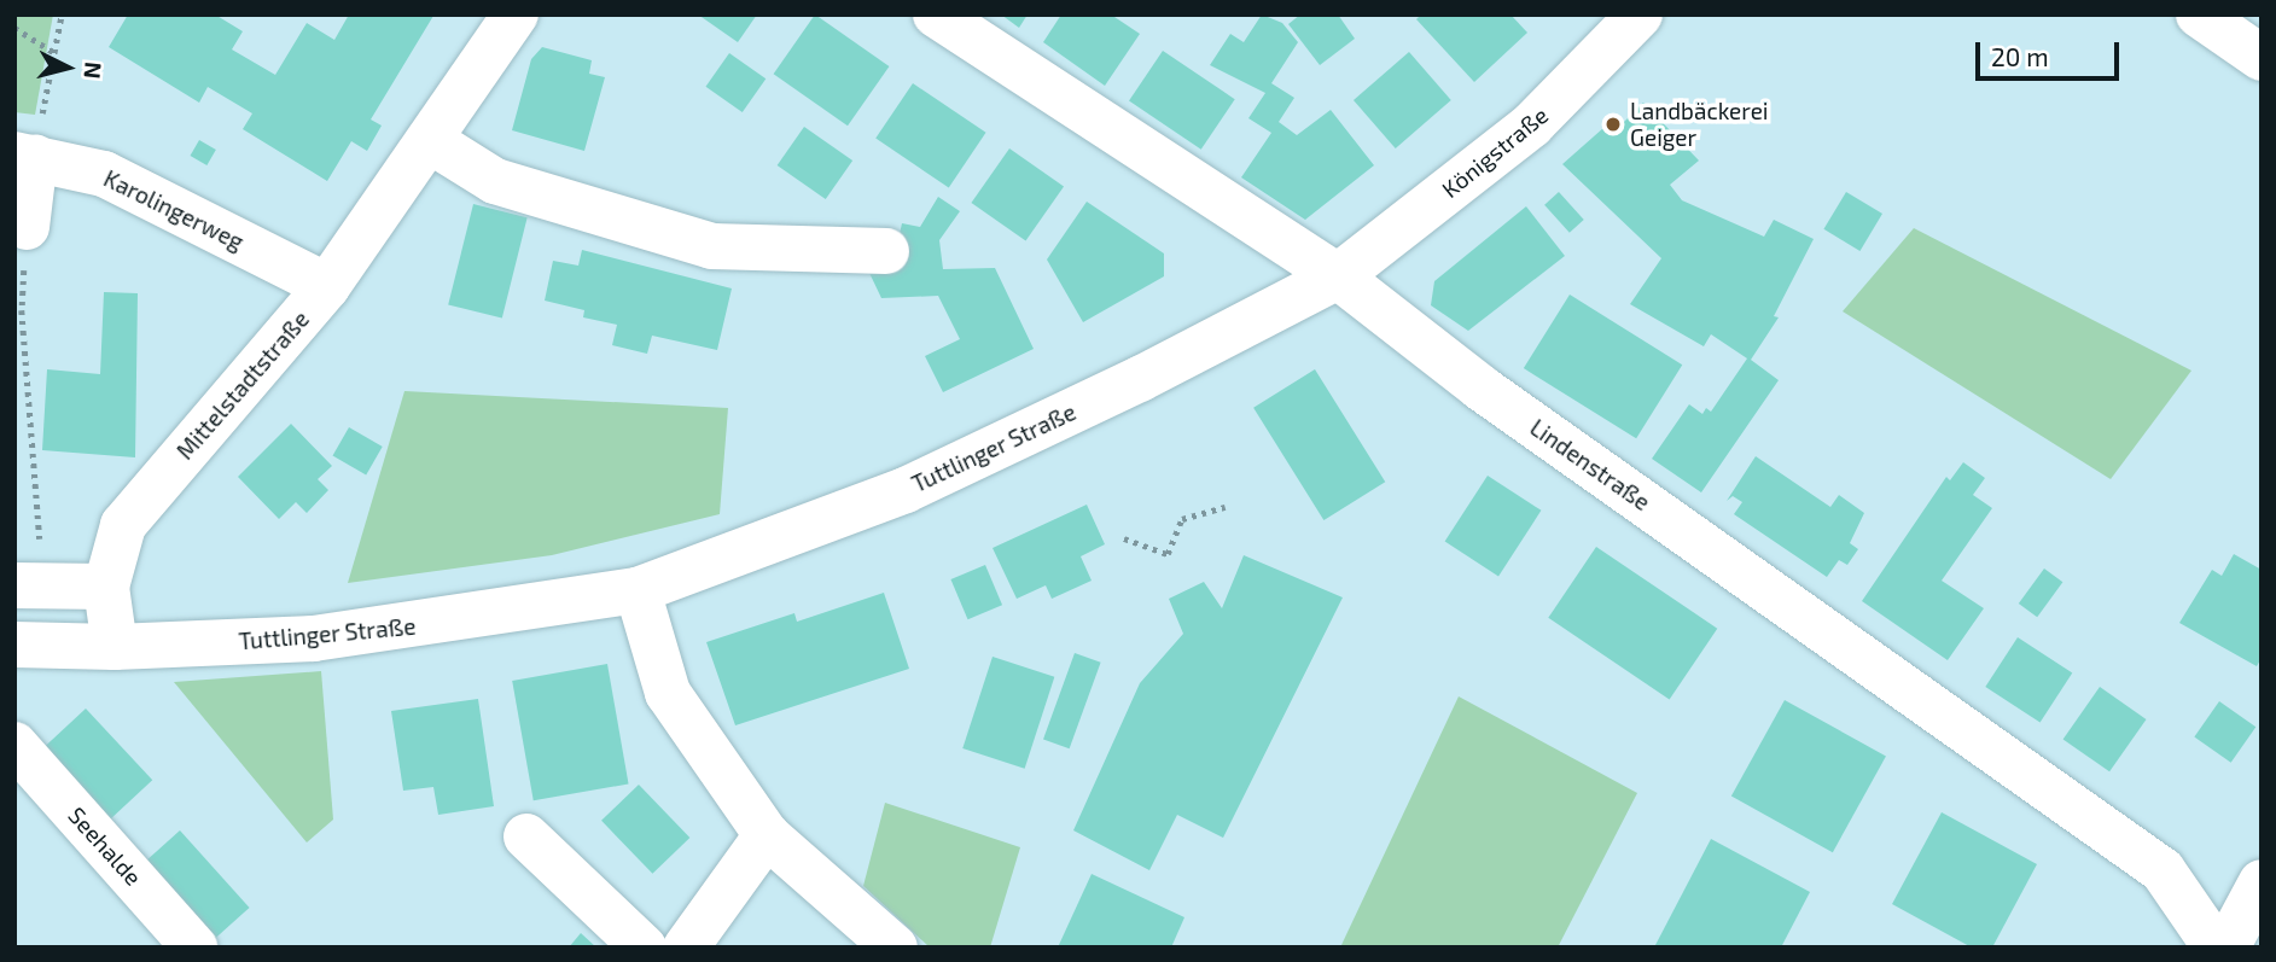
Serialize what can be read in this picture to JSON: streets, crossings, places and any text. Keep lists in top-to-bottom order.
{
  "streets": {
    "street": [
      "Königstraße",
      "Karolingerweg",
      "Mittelstadtstraße",
      "Tuttlinger Straße",
      "Lindenstraße",
      "Seehalde"
    ]
  },
  "crossings": [
    ["Königstraße", "Tuttlinger Straße"],
    ["Königstraße", "Lindenstraße"],
    ["Karolingerweg", "Mittelstadtstraße"],
    ["Mittelstadtstraße", "Tuttlinger Straße"],
    ["Tuttlinger Straße", "Lindenstraße"]
  ],
  "places": ["Landbäckerei Geiger"],
  "scale_bar": "20 m",
  "north": "right"
}
